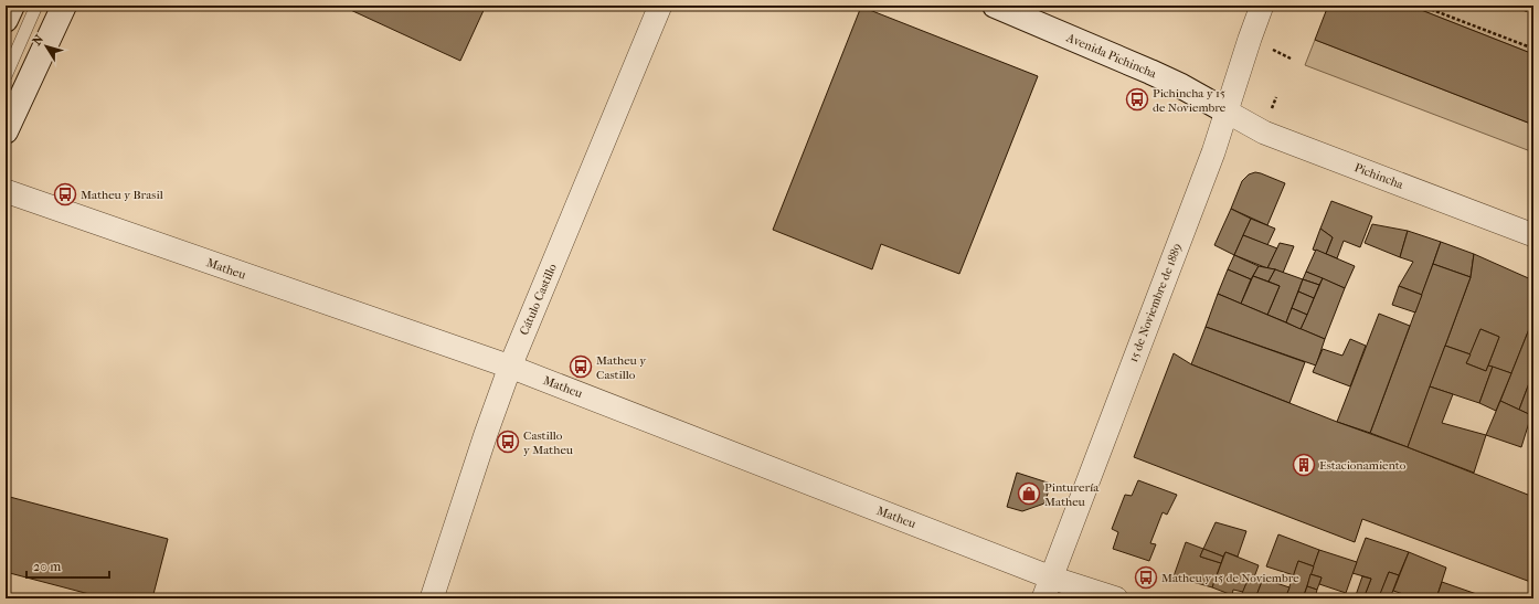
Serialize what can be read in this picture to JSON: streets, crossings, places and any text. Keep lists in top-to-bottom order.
{
  "streets": {
    "street": [
      "Avenida Pichincha",
      "Pichincha",
      "Matheu",
      "Cátulo Castillo",
      "15 de Noviembre de 1889"
    ]
  },
  "crossings": [
    ["Avenida Pichincha", "Pichincha"],
    ["Avenida Pichincha", "15 de Noviembre de 1889"],
    ["Pichincha", "15 de Noviembre de 1889"],
    ["Matheu", "Cátulo Castillo"],
    ["Matheu", "15 de Noviembre de 1889"]
  ],
  "places": {
    "bus stop": [
      "Pichincha y 15 de Noviembre",
      "Matheu y Brasil",
      "Matheu y Castillo",
      "Castillo y Matheu",
      "Matheu y 15 de Noviembre"
    ],
    "building": ["Estacionamiento"],
    "shop": ["Pinturería Matheu"]
  },
  "scale_bar": "20 m",
  "north": "top left"
}
